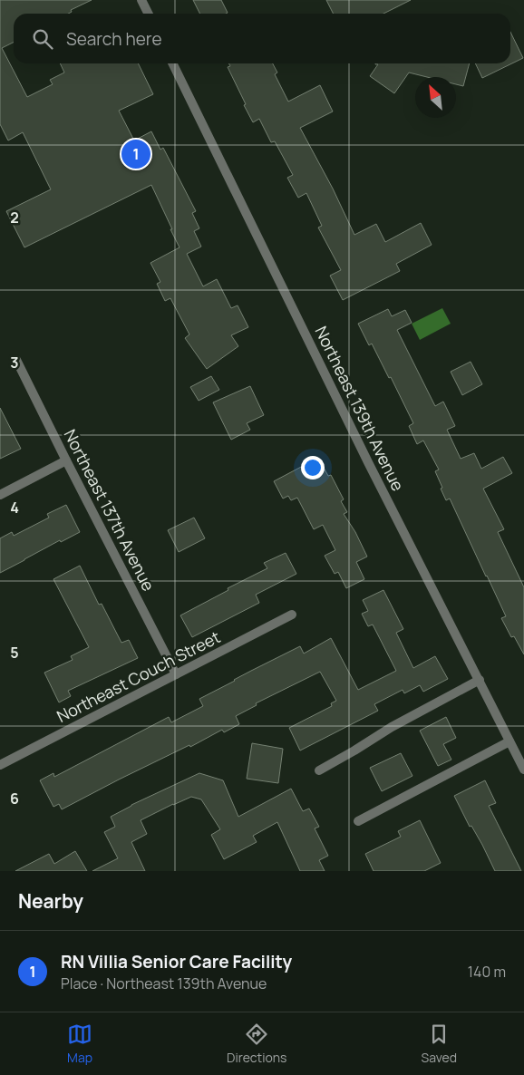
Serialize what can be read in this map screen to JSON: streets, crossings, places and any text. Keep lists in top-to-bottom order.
{
  "streets": {
    "street": ["Northeast 139th Avenue", "Northeast 137th Avenue", "Northeast Couch Street"]
  },
  "crossings": [
    ["Northeast 137th Avenue", "Northeast Couch Street"]
  ],
  "north": "top left",
  "page": {
    "search": "Search here",
    "pins": "1",
    "heading": "Nearby",
    "list": [
      {
        "mark": "1",
        "name": "RN Villia Senior Care Facility",
        "note": "Place · Northeast 139th Avenue",
        "value": "140 m"
      }
    ],
    "nav": ["Map", "Directions", "Saved"]
  },
  "grid": {
    "rows": [
      "2",
      "3",
      "4",
      "5",
      "6"
    ]
  }
}
